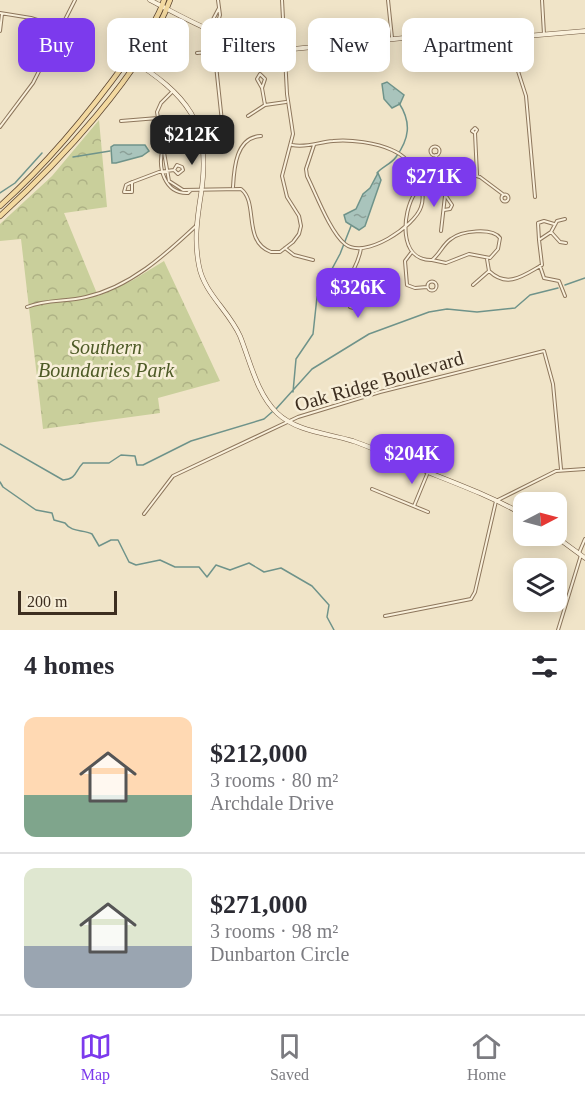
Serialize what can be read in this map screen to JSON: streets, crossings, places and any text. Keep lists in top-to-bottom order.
{
  "streets": {
    "street": ["Oak Ridge Boulevard"]
  },
  "parks": ["Southern Boundaries Park"],
  "scale_bar": "200 m",
  "north": "right",
  "page": {
    "chip": [
      "Buy",
      "Rent",
      "Filters",
      "New",
      "Apartment"
    ],
    "price": [
      "$212K",
      "$271K",
      "$326K",
      "$204K"
    ],
    "scale": "200 m",
    "heading": "4 homes",
    "list": [
      {
        "name": "$212,000",
        "note": "3 rooms · 80 m² · Archdale Drive"
      },
      {
        "name": "$271,000",
        "note": "3 rooms · 98 m² · Dunbarton Circle"
      }
    ],
    "tabs": ["Map", "Saved", "Home"]
  }
}
